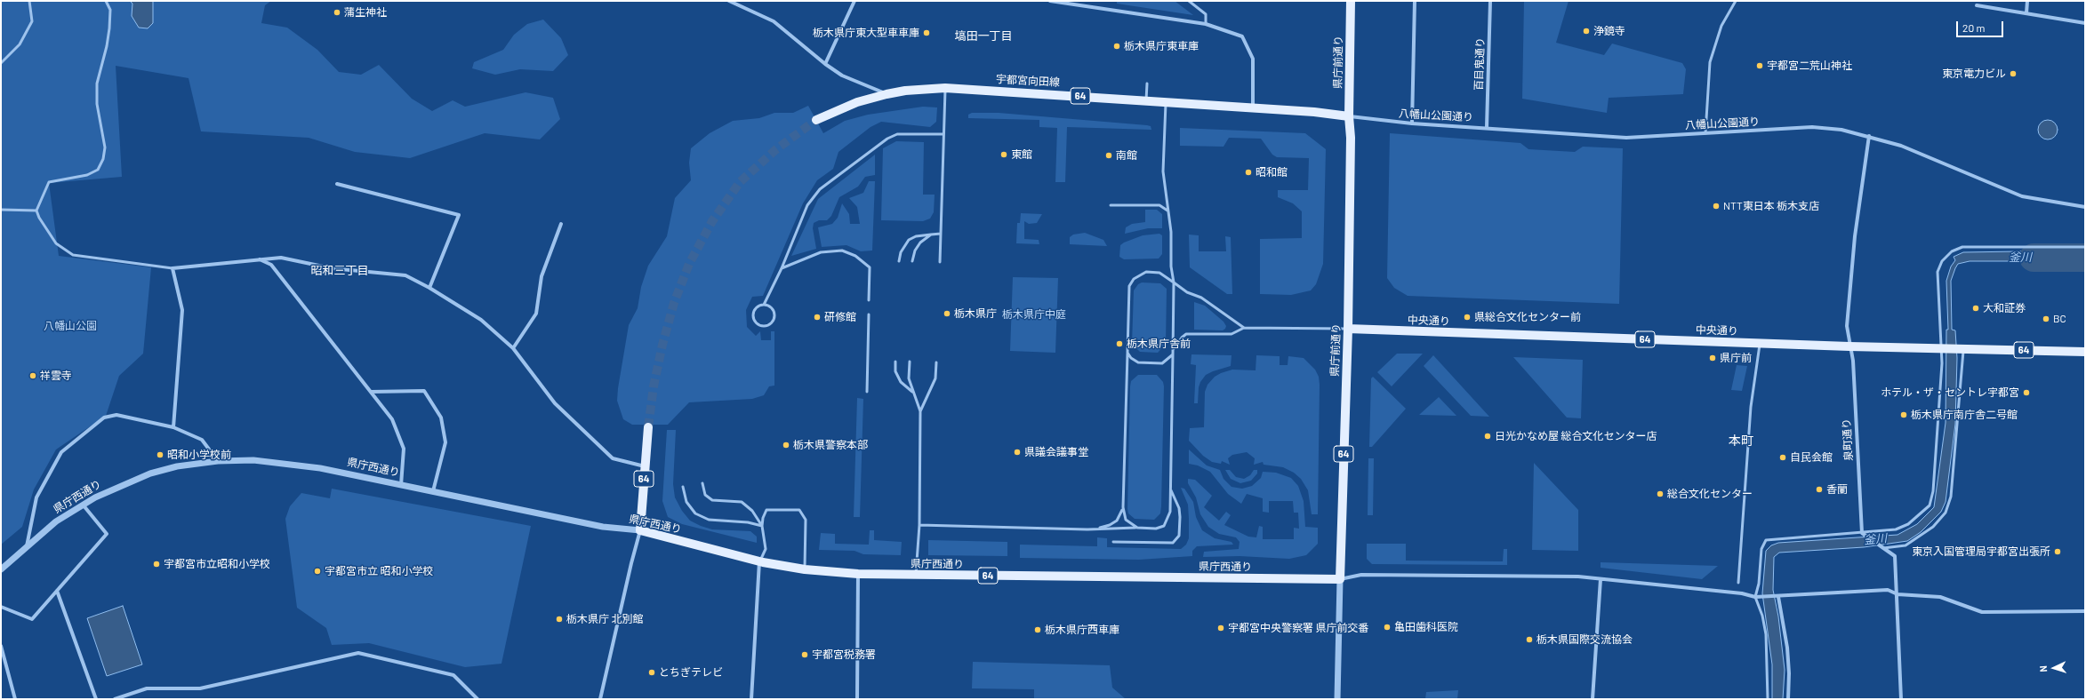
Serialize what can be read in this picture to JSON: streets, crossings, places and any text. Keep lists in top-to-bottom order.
{
  "streets": {
    "main road": [
      "県庁前通り",
      "宇都宮向田線",
      "64",
      "中央通り",
      "県庁西通り"
    ],
    "street": ["百目鬼通り", "八幡山公園通り", "泉町通り"]
  },
  "crossings": [
    ["県庁前通り", "宇都宮向田線"],
    ["県庁前通り", "八幡山公園通り"],
    ["県庁前通り", "中央通り"],
    ["県庁前通り", "県庁西通り"],
    ["百目鬼通り", "八幡山公園通り"],
    ["宇都宮向田線", "八幡山公園通り"],
    ["64", "県庁西通り"],
    ["八幡山公園通り", "泉町通り"],
    ["中央通り", "泉町通り"]
  ],
  "districts": ["塙田一丁目", "昭和三丁目", "本町"],
  "water": ["釜川"],
  "parks": ["栃木県庁中庭", "八幡山公園"],
  "places": [
    "蒲生神社",
    "浄鏡寺",
    "栃木県庁東大型車車庫",
    "栃木県庁東車庫",
    "宇都宮二荒山神社",
    "東京電力ビル",
    "東館",
    "南館",
    "昭和館",
    "NTT東日本 栃木支店",
    "大和証券",
    "栃木県庁",
    "研修館",
    "県総合文化センター前",
    "BC",
    "栃木県庁舎前",
    "県庁前",
    "祥雲寺",
    "ホテル・ザ・セントレ宇都宮",
    "栃木県庁南庁舎二号館",
    "日光かなめ屋 総合文化センター店",
    "栃木県警察本部",
    "県議会議事堂",
    "昭和小学校前",
    "自民会館",
    "香蘭",
    "総合文化センター",
    "東京入国管理局宇都宮出張所",
    "宇都宮市立昭和小学校",
    "宇都宮市立 昭和小学校",
    "栃木県庁 北別館",
    "亀田歯科医院",
    "宇都宮中央警察署 県庁前交番",
    "栃木県庁西車庫",
    "栃木県国際交流協会",
    "宇都宮税務署",
    "とちぎテレビ"
  ],
  "scale_bar": "20 m",
  "north": "left"
}
